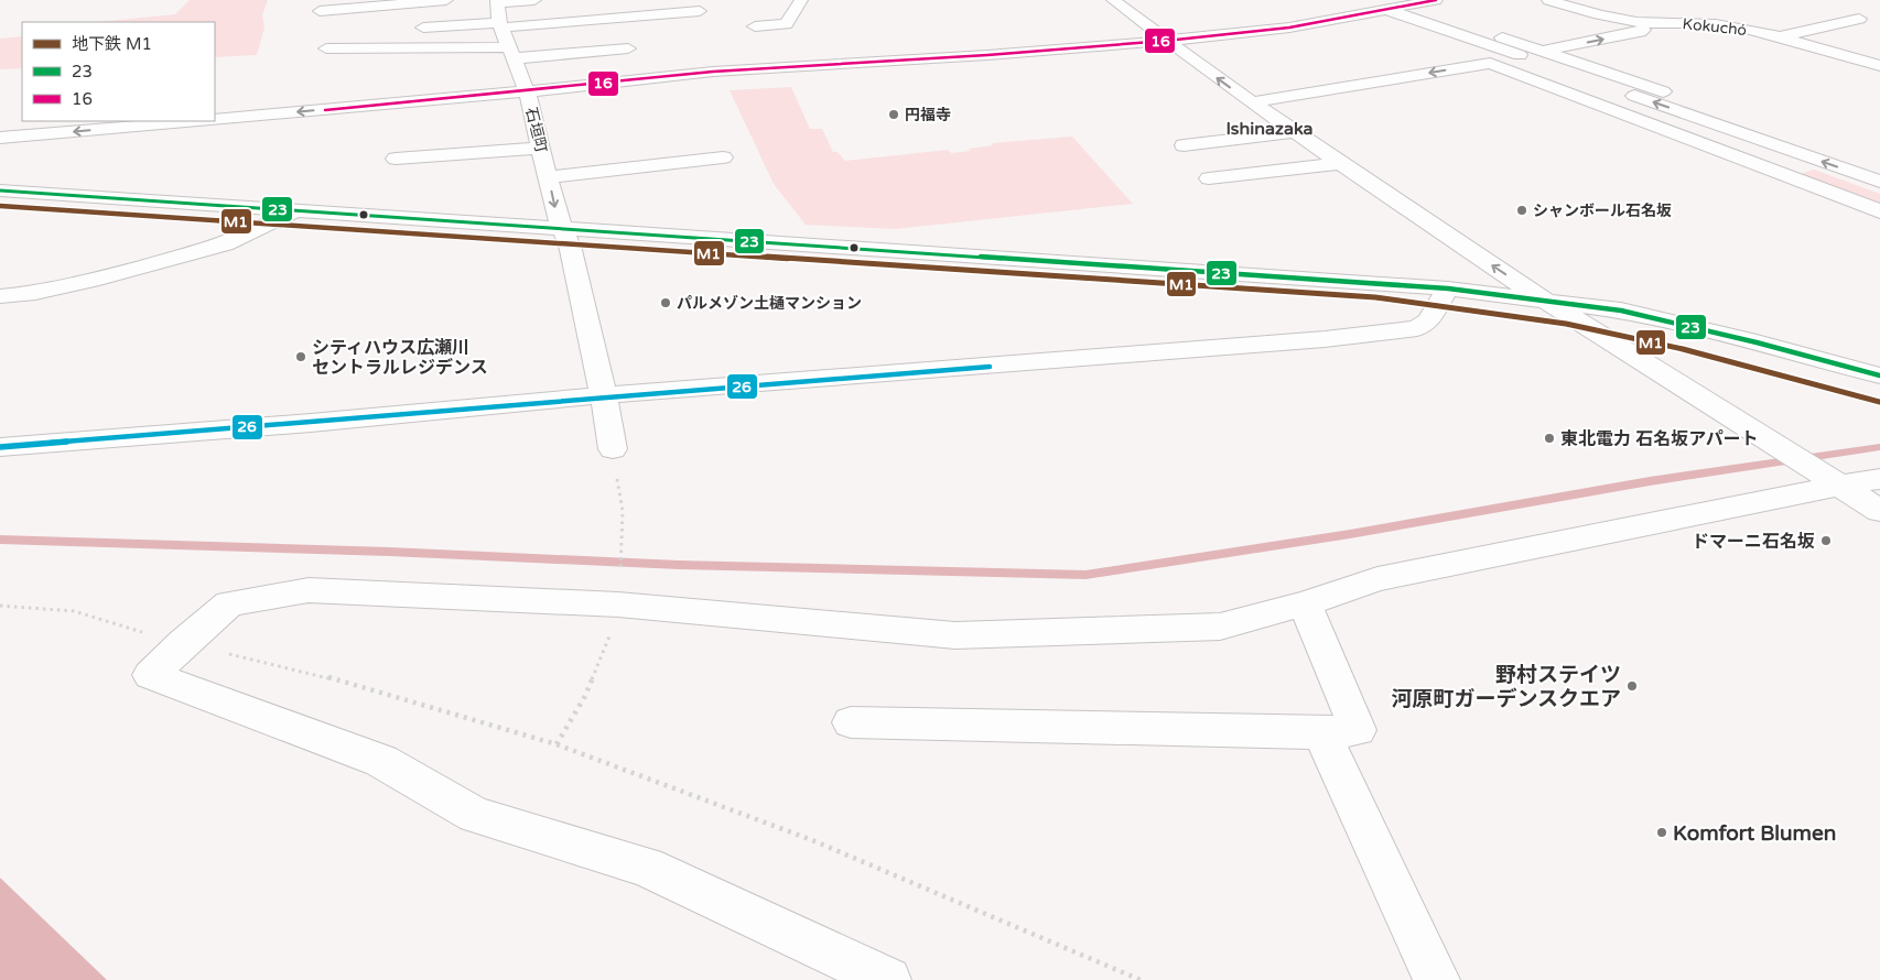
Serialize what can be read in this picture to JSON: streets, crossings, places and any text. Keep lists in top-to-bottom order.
{
  "streets": {
    "street": ["Kokuchó", "石垣町"]
  },
  "districts": ["Ishinazaka"],
  "places": [
    "円福寺",
    "シャンボール石名坂",
    "パルメゾン土樋マンション",
    "シティハウス広瀬川 セントラルレジデンス",
    "東北電力 石名坂アパート",
    "ドマーニ石名坂",
    "野村ステイツ 河原町ガーデンスクエア",
    "Komfort Blumen"
  ],
  "lines": [
    "transit line 16",
    "transit line 23",
    "metro line M1",
    "transit line 26"
  ],
  "legend": ["地下鉄 M1", "23", "16"]
}
